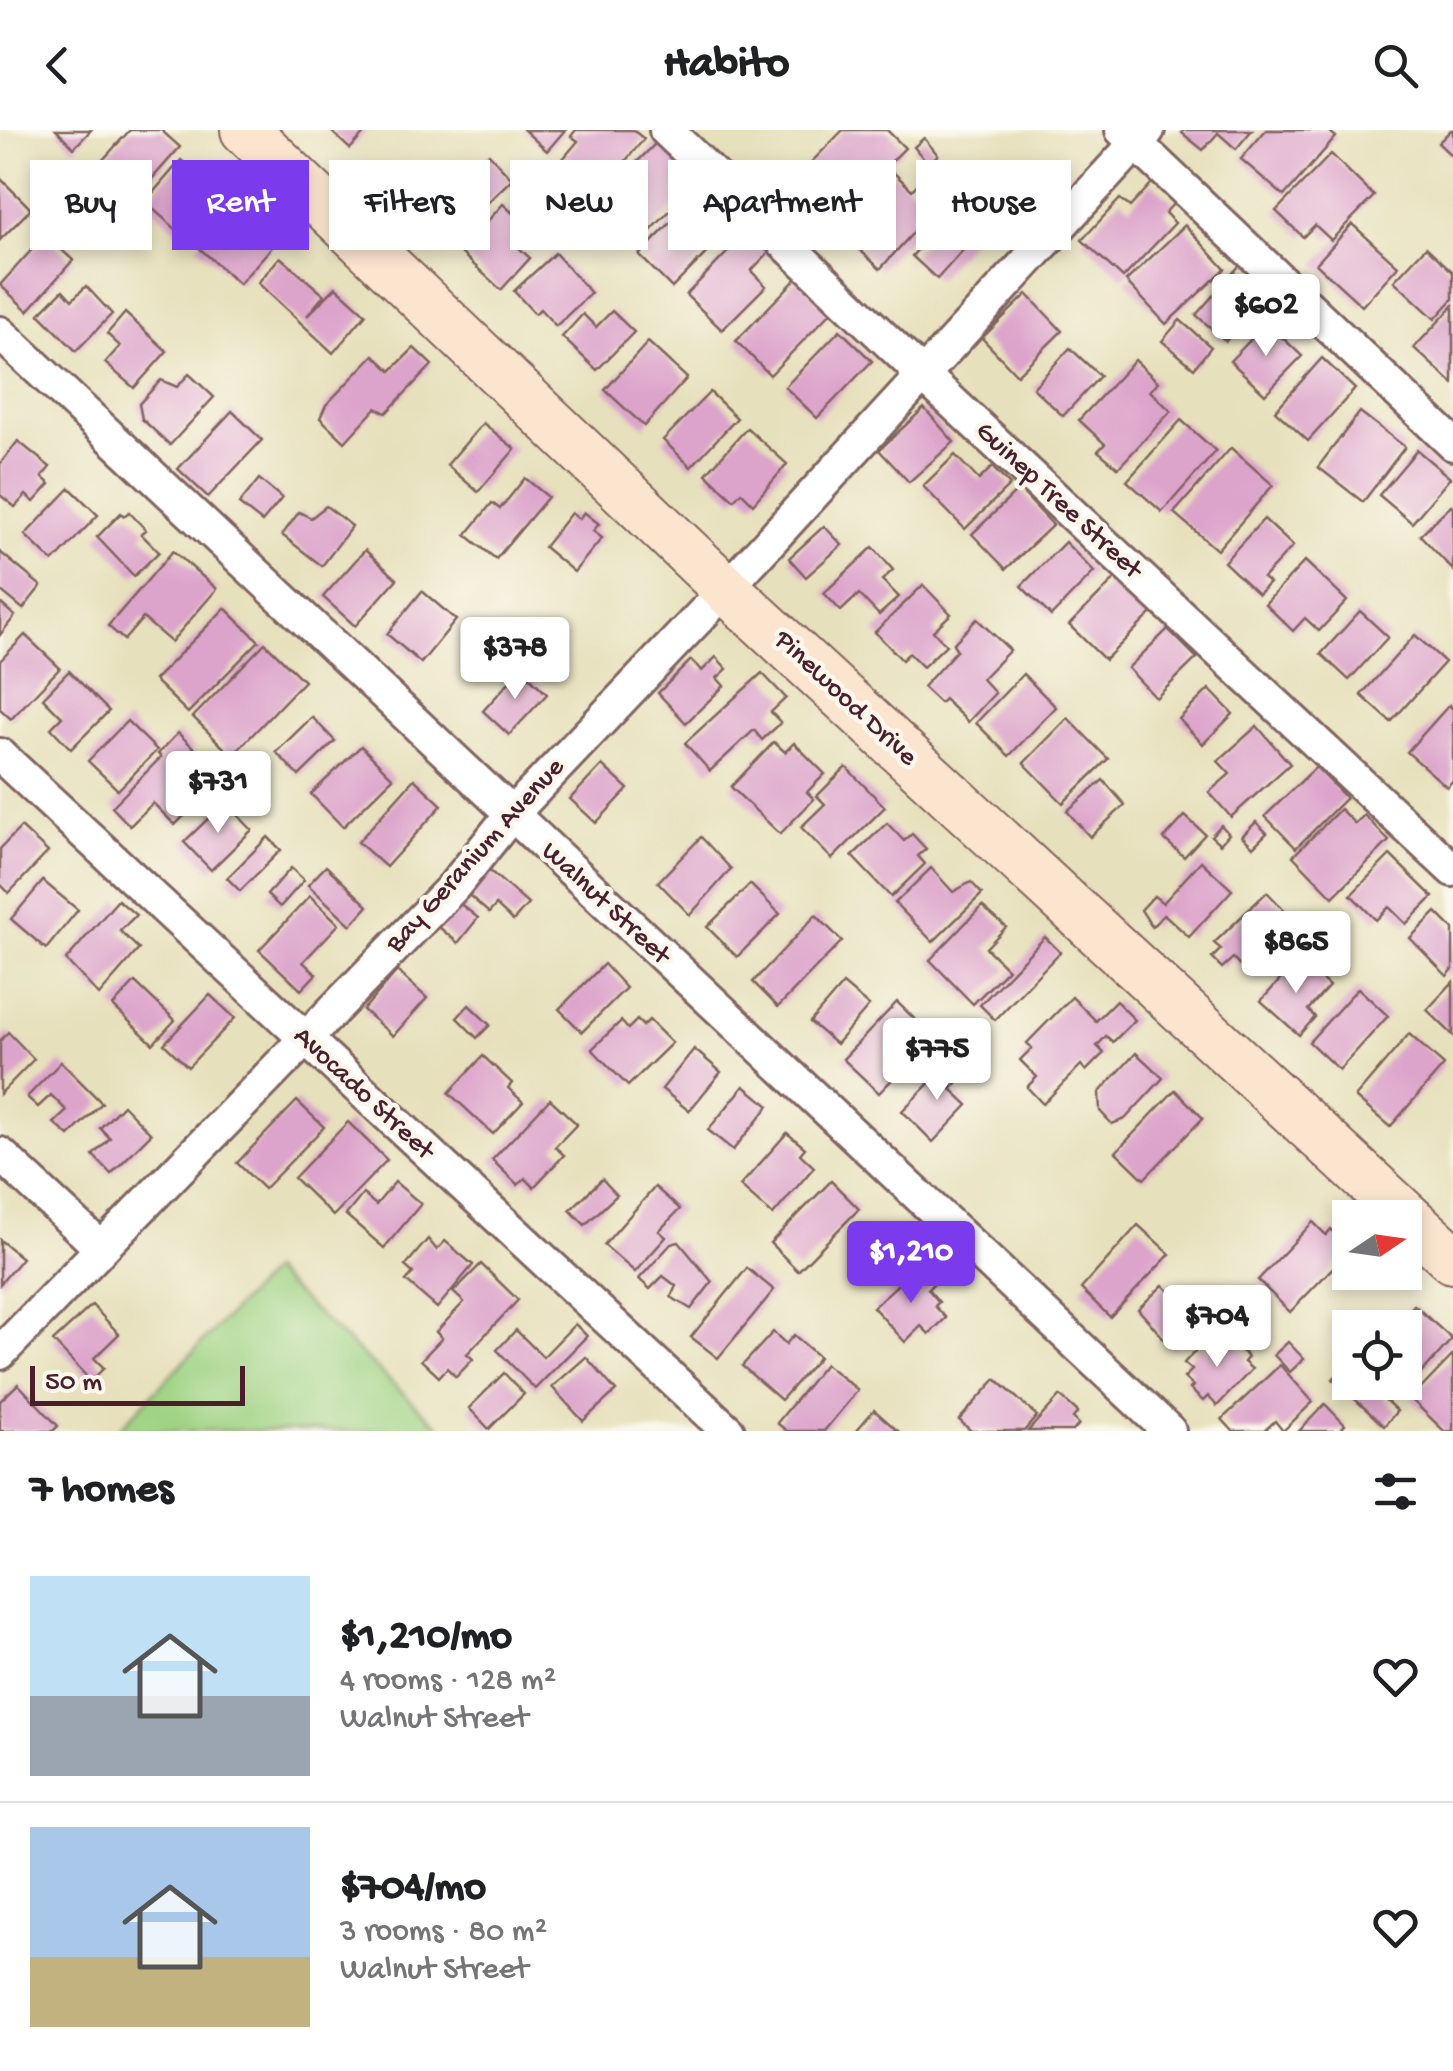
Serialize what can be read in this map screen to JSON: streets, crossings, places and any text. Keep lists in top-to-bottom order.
{
  "streets": {
    "main road": ["Pinewood Drive"],
    "street": [
      "Guinep Tree Street",
      "Bay Geranium Avenue",
      "Walnut Street",
      "Avocado Street"
    ]
  },
  "crossings": [
    ["Guinep Tree Street", "Bay Geranium Avenue"],
    ["Pinewood Drive", "Bay Geranium Avenue"],
    ["Bay Geranium Avenue", "Walnut Street"],
    ["Bay Geranium Avenue", "Avocado Street"]
  ],
  "scale_bar": "50 m",
  "north": "right",
  "page": {
    "header": "Habito",
    "chip": [
      "Buy",
      "Rent",
      "Filters",
      "New",
      "Apartment",
      "House"
    ],
    "price": [
      "$602",
      "$378",
      "$731",
      "$865",
      "$775",
      "$1,210",
      "$704"
    ],
    "scale": "50 m",
    "heading": "7 homes",
    "list": [
      {
        "name": "$1,210/mo",
        "note": "4 rooms · 128 m² · Walnut Street"
      },
      {
        "name": "$704/mo",
        "note": "3 rooms · 80 m² · Walnut Street"
      }
    ]
  }
}
